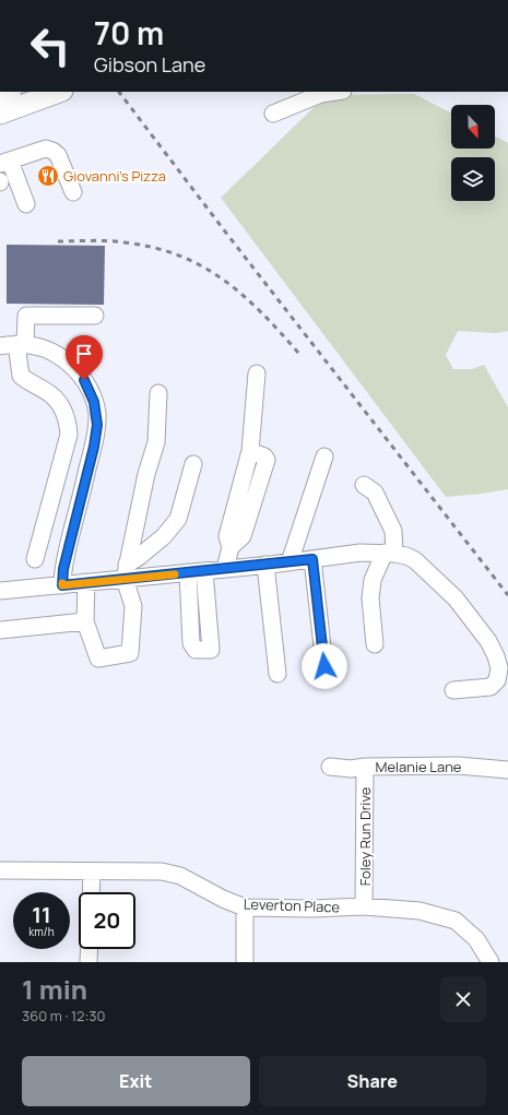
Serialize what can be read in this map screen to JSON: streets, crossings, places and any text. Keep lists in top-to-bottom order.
{
  "streets": {
    "street": ["Melanie Lane", "Foley Run Drive", "Leverton Place"]
  },
  "crossings": [
    ["Melanie Lane", "Foley Run Drive"],
    ["Foley Run Drive", "Leverton Place"]
  ],
  "places": {
    "restaurant": ["Giovanni's Pizza"]
  },
  "north": "bottom right",
  "page": {
    "turn": ["70 m", "Gibson Lane"],
    "speed": "11 km/h",
    "limit": "20",
    "heading": ["1 min", "360 m · 12:30"],
    "buttons": ["Exit", "Share"]
  }
}
